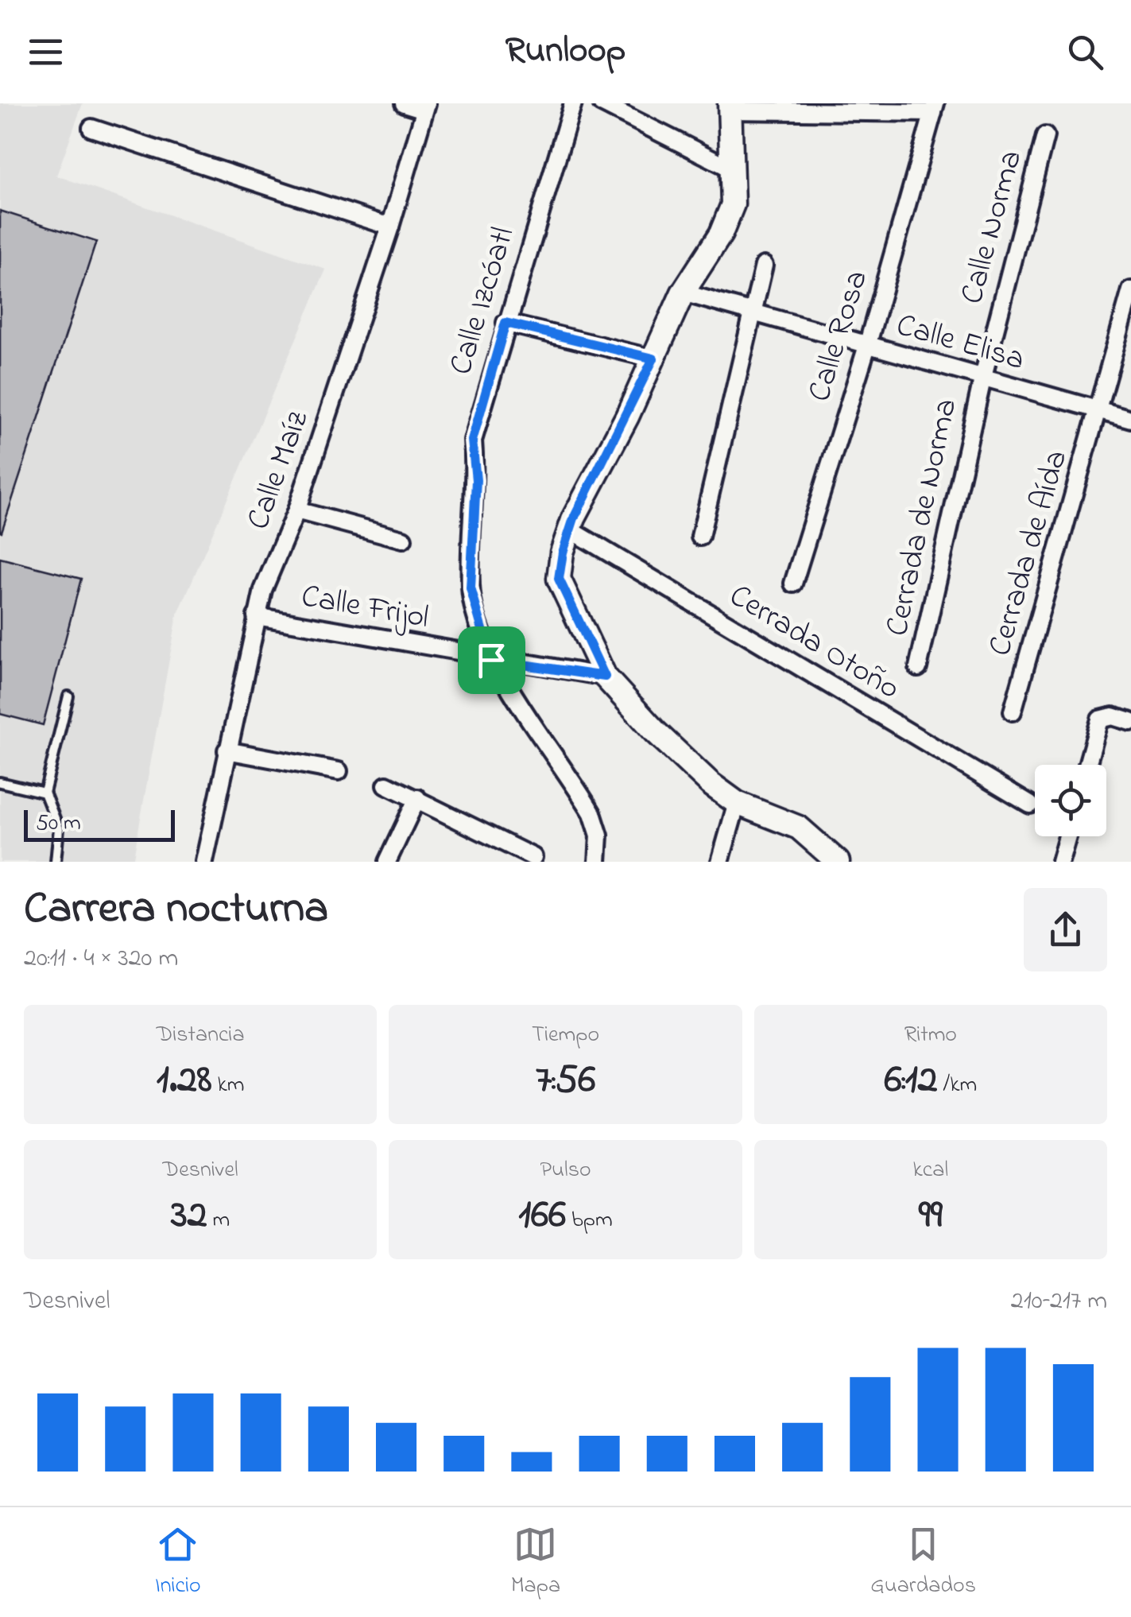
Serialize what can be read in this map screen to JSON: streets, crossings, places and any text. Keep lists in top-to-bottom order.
{
  "streets": {
    "street": [
      "Calle Norma",
      "Calle Izcóatl",
      "Calle Rosa",
      "Calle Elisa",
      "Calle Maíz",
      "Cerrada de Norma",
      "Cerrada de Aída",
      "Calle Frijol",
      "Cerrada Otoño"
    ]
  },
  "crossings": [
    ["Calle Norma", "Calle Elisa"],
    ["Calle Norma", "Cerrada de Norma"],
    ["Calle Izcóatl", "Calle Frijol"],
    ["Calle Rosa", "Calle Elisa"],
    ["Calle Elisa", "Cerrada de Norma"],
    ["Calle Elisa", "Cerrada de Aída"],
    ["Calle Maíz", "Calle Frijol"]
  ],
  "scale_bar": "50 m",
  "page": {
    "header": "Runloop",
    "scale": "50 m",
    "heading": ["Carrera nocturna", "20:11 · 4 × 320 m"],
    "stats": [
      ["Distancia", "1.28 km"],
      ["Tiempo", "7:56"],
      ["Ritmo", "6:12 /km"],
      ["Desnivel", "32 m"],
      ["Pulso", "166 bpm"],
      ["kcal", "99"]
    ],
    "chart": ["Desnivel", "210–217 m"],
    "tabs": ["Inicio", "Mapa", "Guardados"]
  }
}
